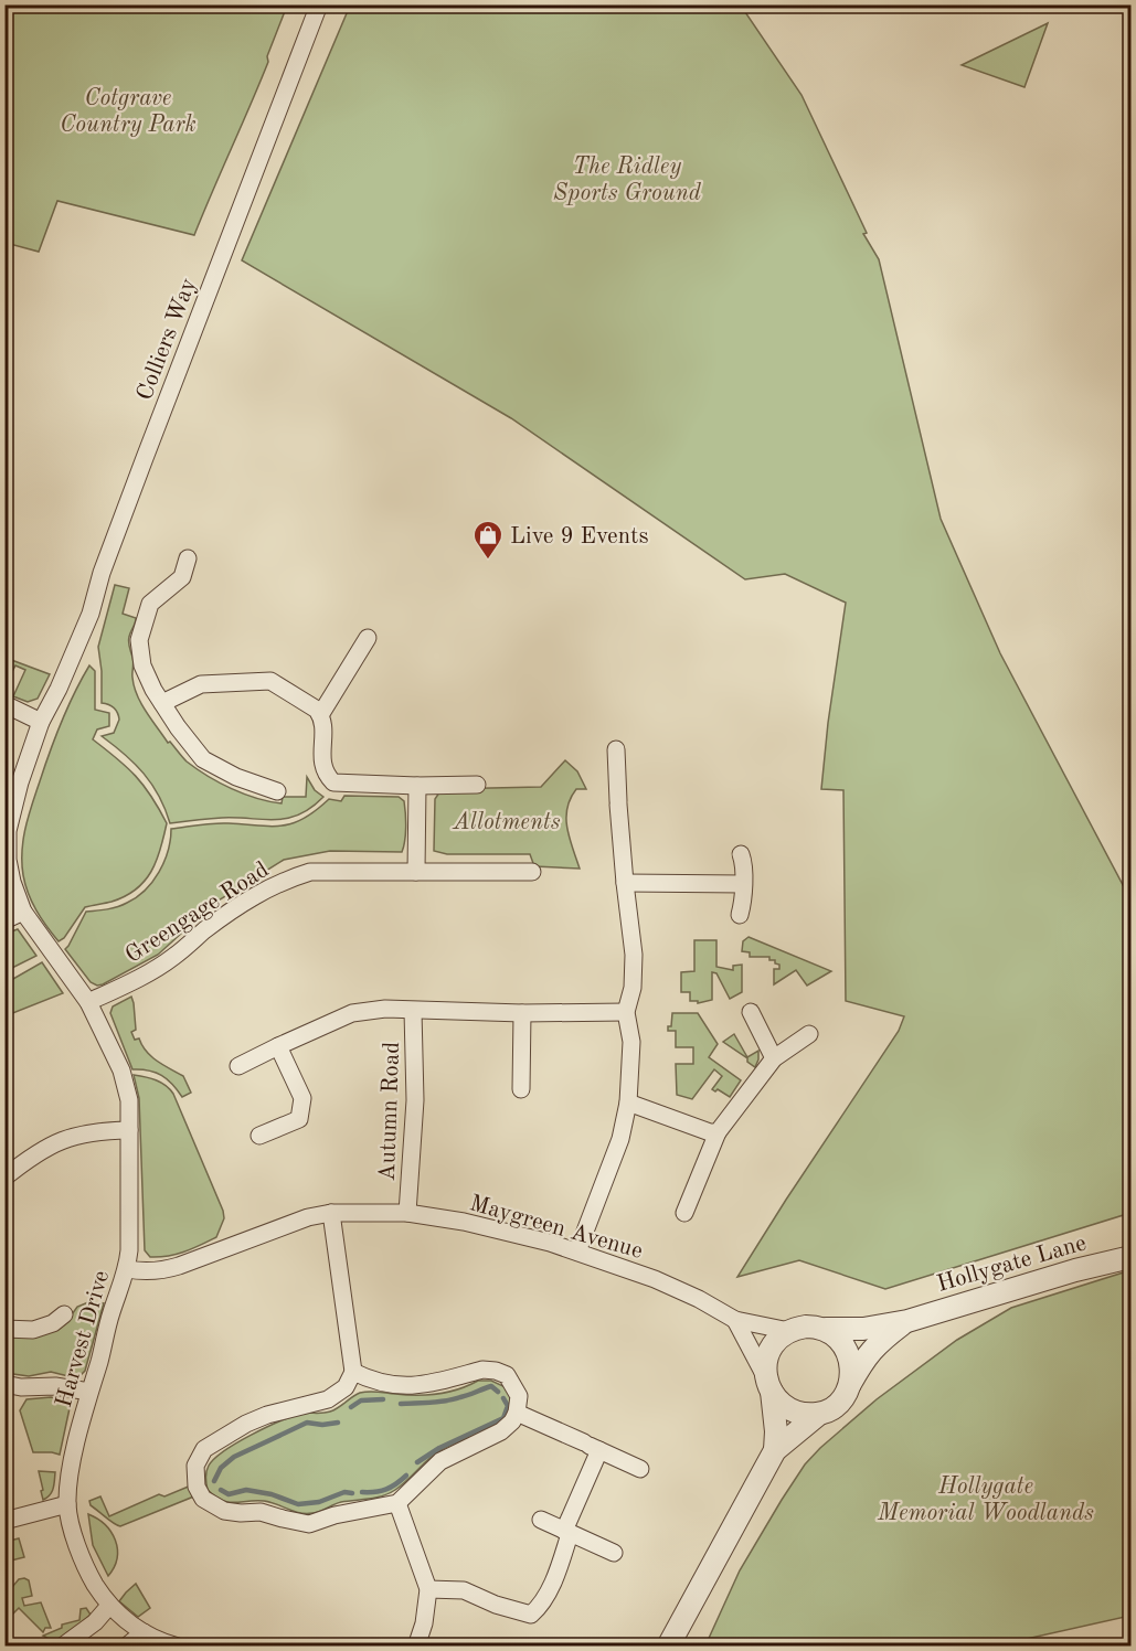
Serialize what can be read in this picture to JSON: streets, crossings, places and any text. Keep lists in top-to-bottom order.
{
  "streets": {
    "street": [
      "Colliers Way",
      "Greengage Road",
      "Autumn Road",
      "Maygreen Avenue",
      "Hollygate Lane",
      "Harvest Drive"
    ]
  },
  "crossings": [
    ["Colliers Way", "Harvest Drive"],
    ["Greengage Road", "Harvest Drive"],
    ["Autumn Road", "Maygreen Avenue"],
    ["Maygreen Avenue", "Hollygate Lane"],
    ["Maygreen Avenue", "Harvest Drive"]
  ],
  "parks": [
    "Cotgrave Country Park",
    "The Ridley Sports Ground",
    "Allotments",
    "Hollygate Memorial Woodlands"
  ],
  "places": {
    "shop": ["Live 9 Events"]
  }
}
